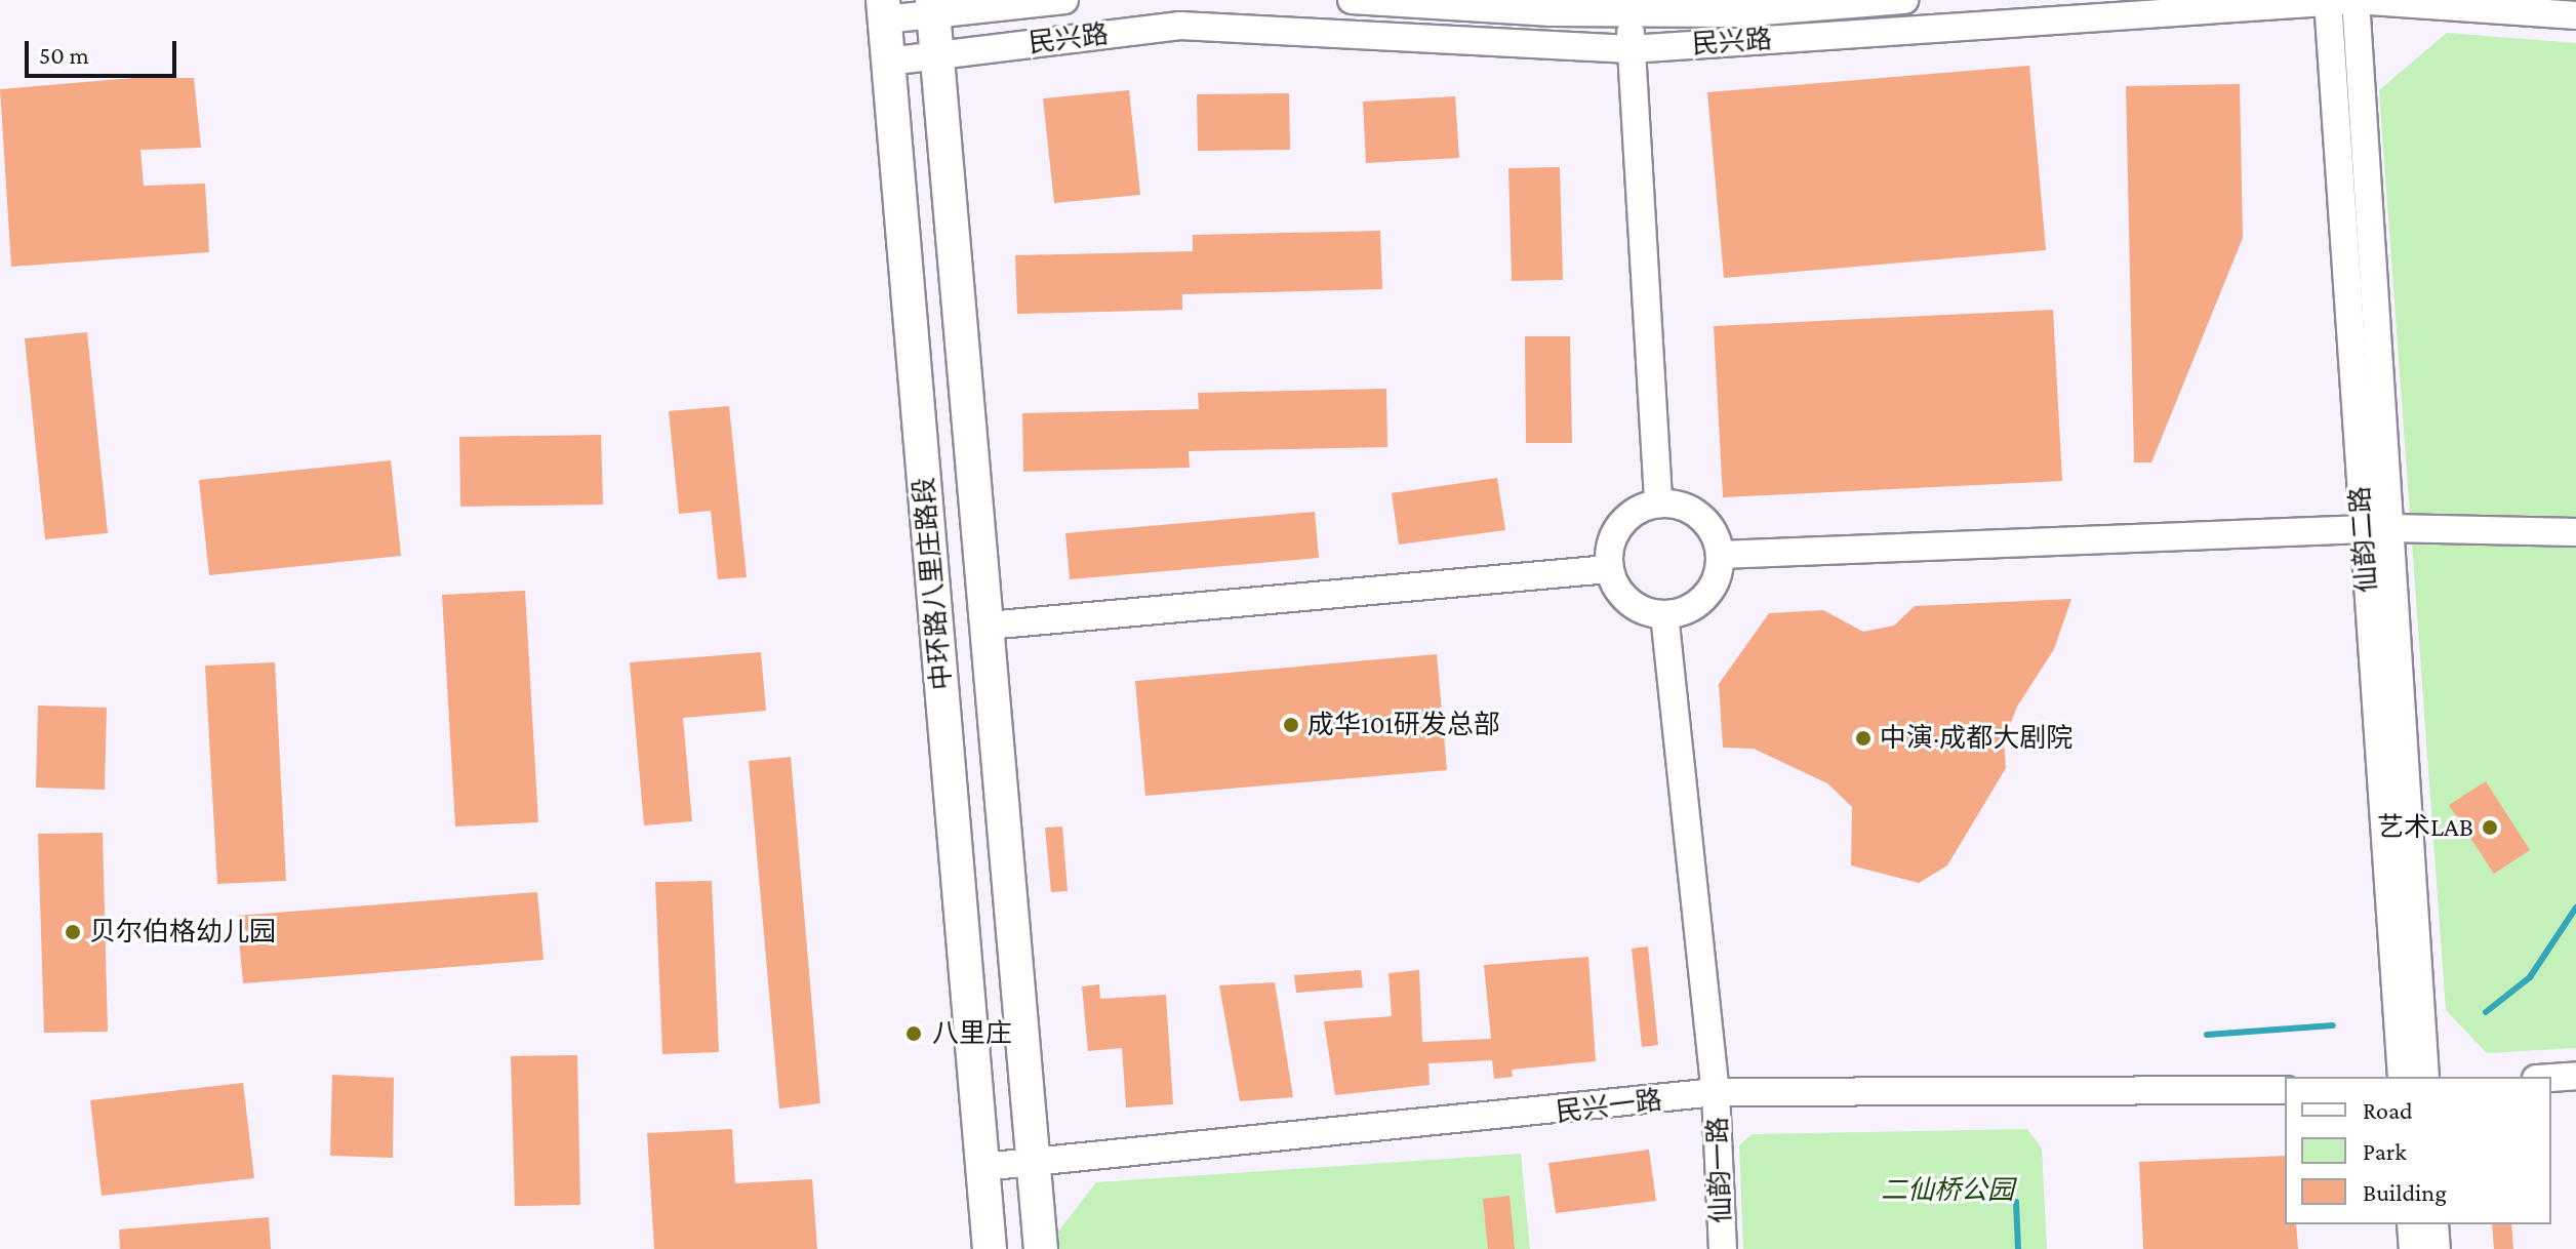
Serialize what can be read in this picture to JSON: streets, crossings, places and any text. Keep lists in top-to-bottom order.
{
  "streets": {
    "main road": ["中环路八里庄路段"],
    "street": [
      "民兴路",
      "仙韵二路",
      "民兴一路",
      "仙韵一路"
    ]
  },
  "crossings": [
    ["民兴路", "仙韵二路"],
    ["民兴路", "中环路八里庄路段"],
    ["中环路八里庄路段", "民兴一路"],
    ["民兴一路", "仙韵一路"]
  ],
  "parks": ["二仙桥公园"],
  "places": [
    "成华101研发总部",
    "中演·成都大剧院",
    "艺术LAB",
    "贝尔伯格幼儿园",
    "八里庄"
  ],
  "legend": ["Road", "Park", "Building"],
  "scale_bar": "50 m"
}
